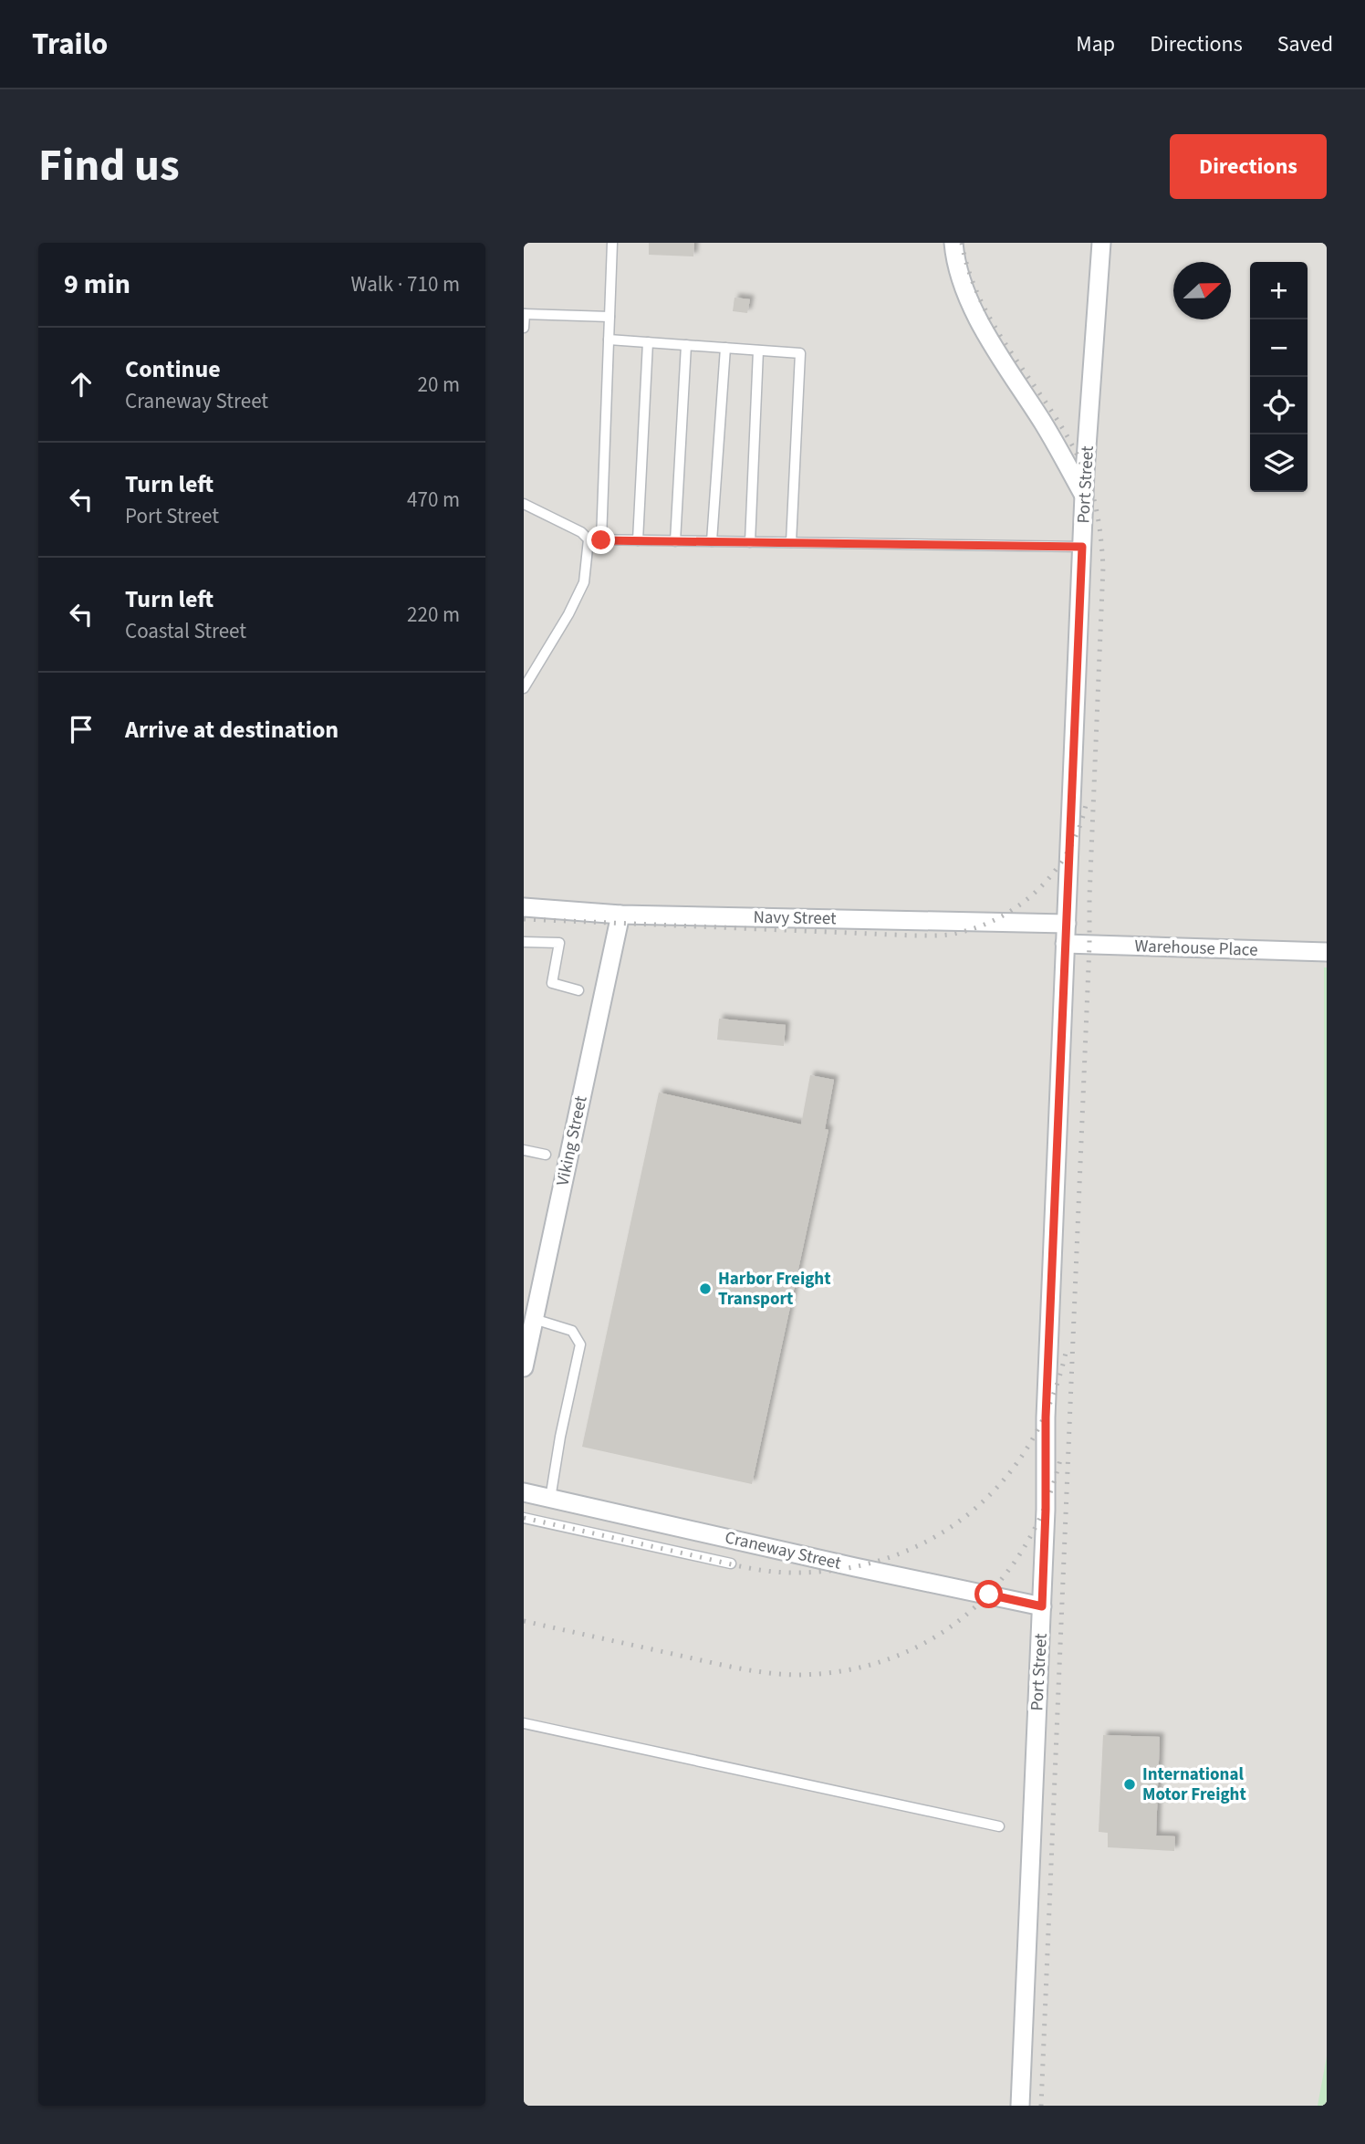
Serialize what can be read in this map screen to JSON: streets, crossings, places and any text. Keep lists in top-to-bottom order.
{
  "streets": {
    "street": [
      "Port Street",
      "Navy Street",
      "Warehouse Place",
      "Viking Street",
      "Craneway Street"
    ]
  },
  "crossings": [
    ["Port Street", "Navy Street"],
    ["Port Street", "Warehouse Place"],
    ["Port Street", "Craneway Street"],
    ["Navy Street", "Viking Street"]
  ],
  "places": ["Harbor Freight Transport", "International Motor Freight"],
  "north": "right",
  "page": {
    "header": "Trailo",
    "nav": ["Map", "Directions", "Saved"],
    "title": "Find us",
    "buttons": "Directions",
    "heading": ["9 min", "Walk · 710 m"],
    "map_buttons": ["+", "−"],
    "list": [
      ["Continue", "Craneway Street", "20 m"],
      ["Turn left", "Port Street", "470 m"],
      ["Turn left", "Coastal Street", "220 m"],
      "Arrive at destination"
    ]
  }
}
